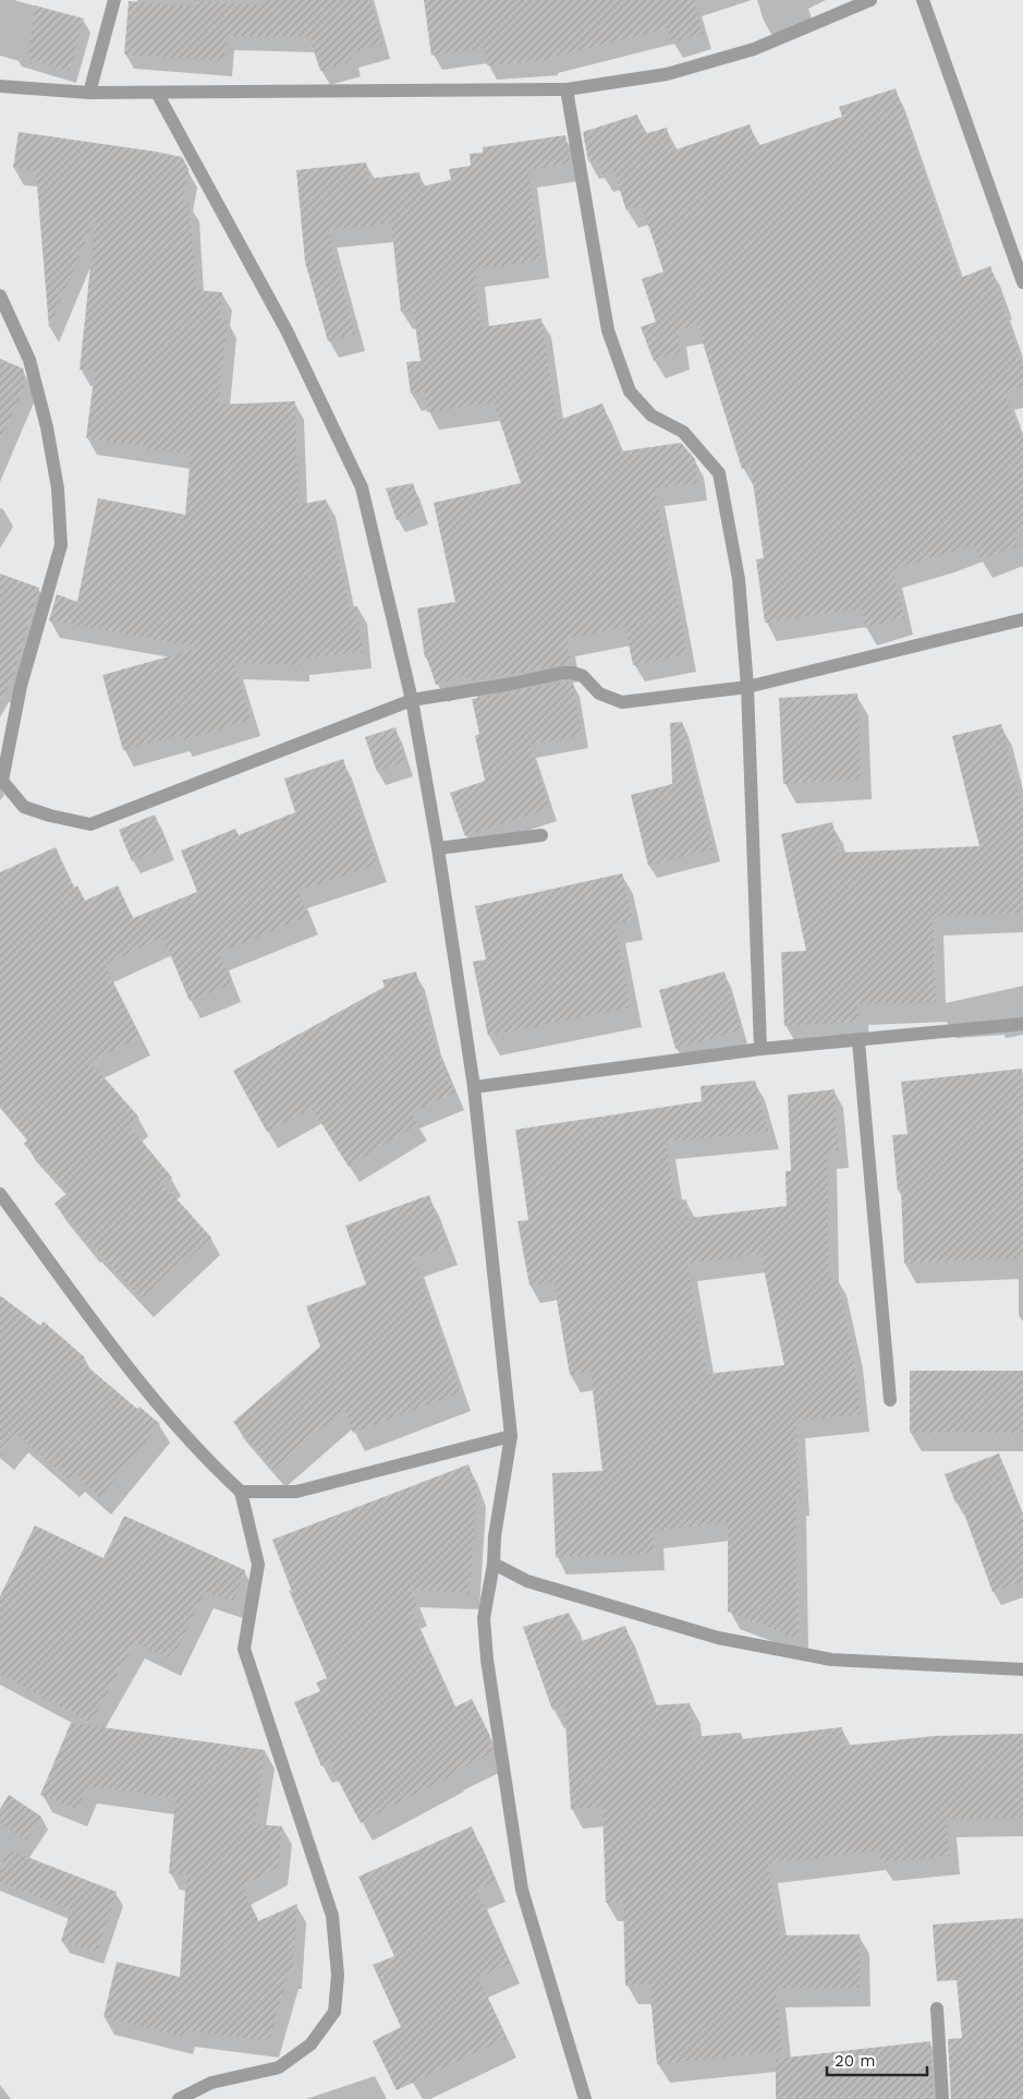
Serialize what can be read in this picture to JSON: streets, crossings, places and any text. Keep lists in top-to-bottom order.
{
  "scale_bar": "20 m"
}
